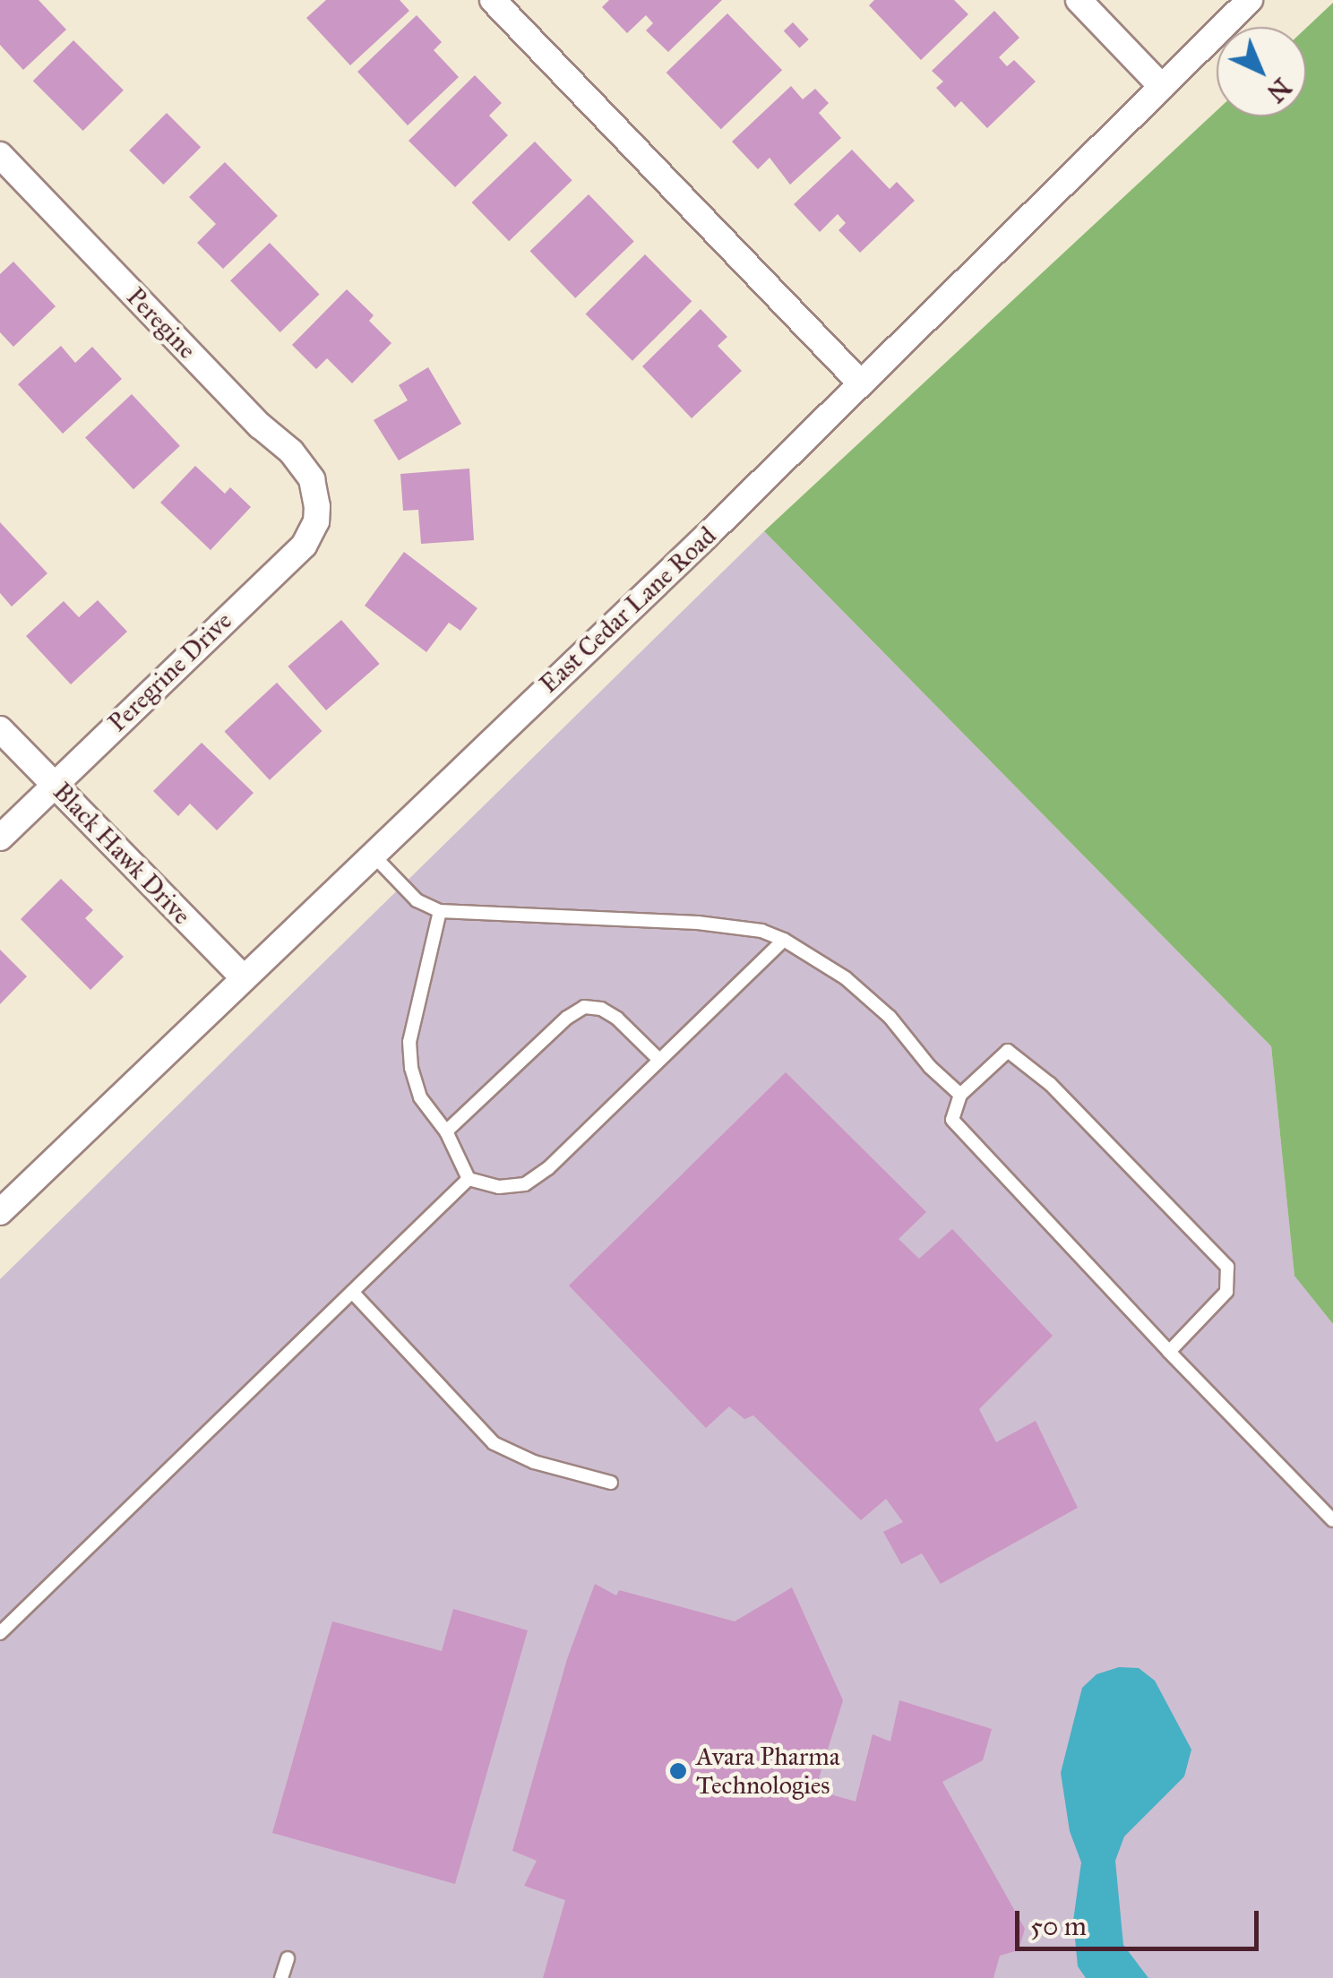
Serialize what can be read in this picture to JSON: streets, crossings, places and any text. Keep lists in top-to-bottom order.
{
  "streets": {
    "street": [
      "Peregine",
      "East Cedar Lane Road",
      "Peregrine Drive",
      "Black Hawk Drive"
    ]
  },
  "crossings": [
    ["Peregine", "Peregrine Drive"],
    ["East Cedar Lane Road", "Black Hawk Drive"],
    ["Peregrine Drive", "Black Hawk Drive"]
  ],
  "places": ["Avara Pharma Technologies"],
  "scale_bar": "50 m",
  "north": "bottom right"
}
